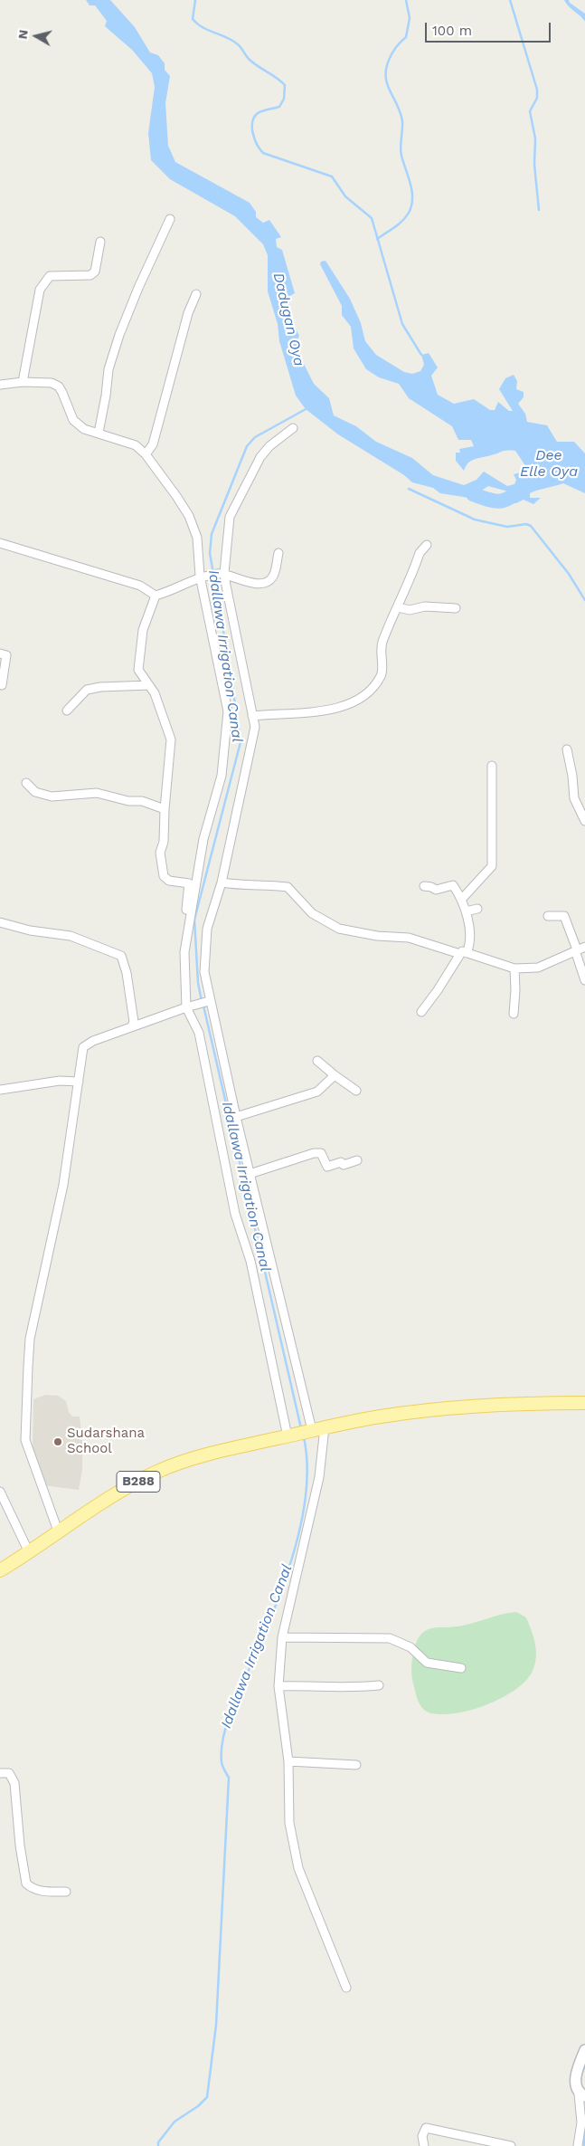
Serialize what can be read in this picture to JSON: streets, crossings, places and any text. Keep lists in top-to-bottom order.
{
  "streets": {
    "main road": ["B288"]
  },
  "water": ["Dadugan Oya", "Dee Elle Oya", "Idallawa Irrigation Canal"],
  "places": ["Sudarshana School"],
  "scale_bar": "100 m",
  "north": "left"
}
